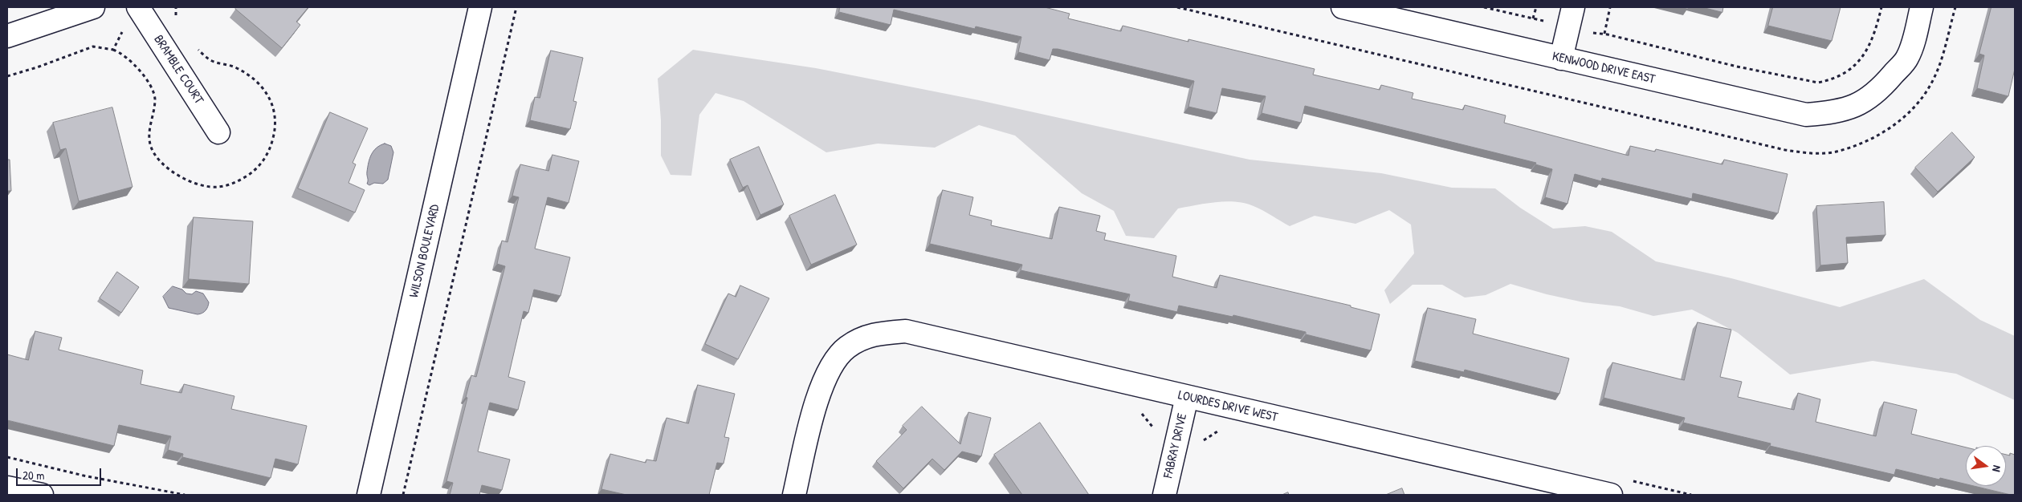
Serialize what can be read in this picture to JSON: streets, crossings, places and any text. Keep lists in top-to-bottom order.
{
  "streets": {
    "street": [
      "KENWOOD DRIVE EAST",
      "BRAMBLE COURT",
      "WILSON BOULEVARD",
      "LOURDES DRIVE WEST",
      "FABRAY DRIVE"
    ]
  },
  "crossings": [
    ["LOURDES DRIVE WEST", "FABRAY DRIVE"]
  ],
  "scale_bar": "20 m",
  "north": "right"
}
